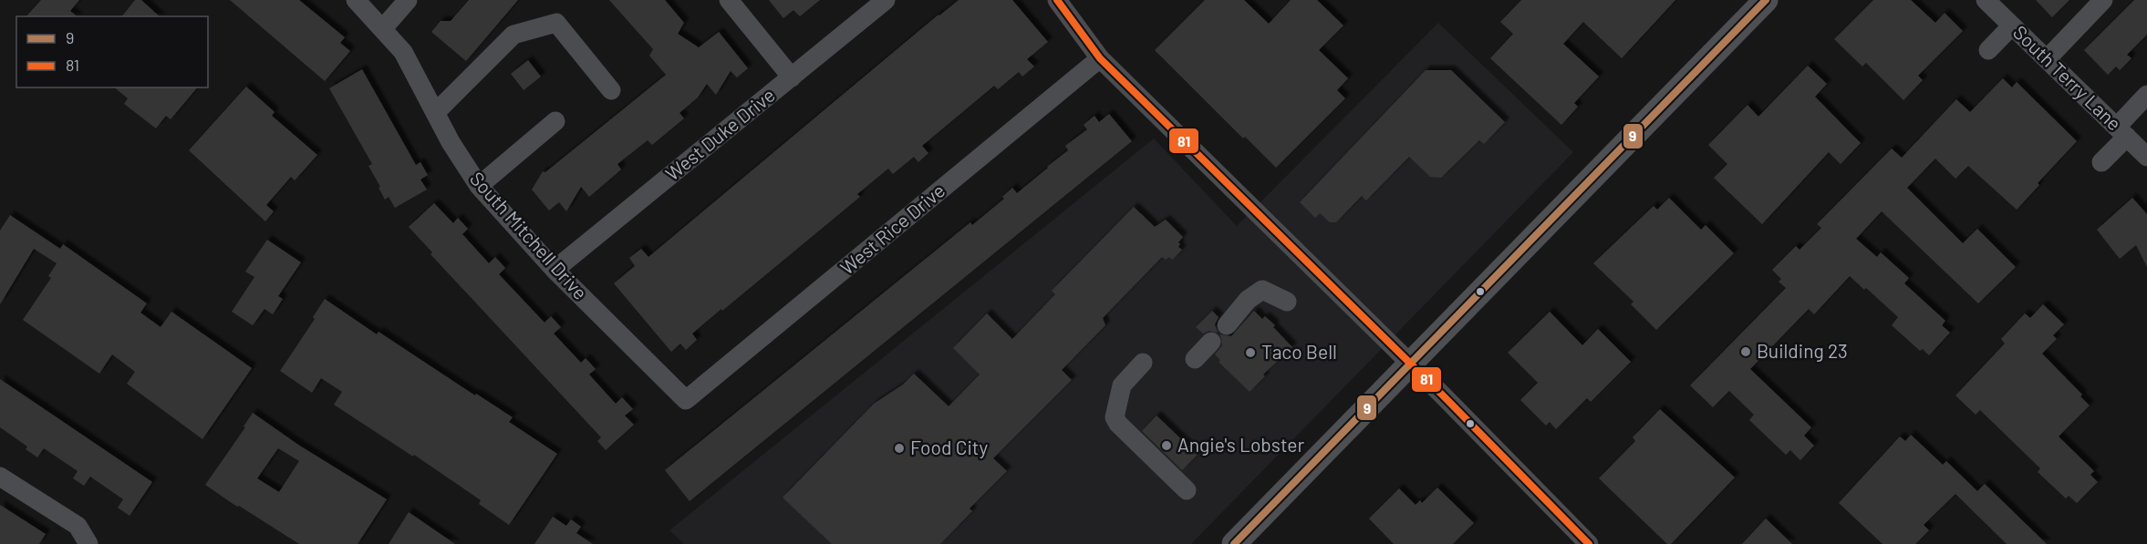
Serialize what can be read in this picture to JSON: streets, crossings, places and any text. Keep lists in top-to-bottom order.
{
  "streets": {
    "street": [
      "South Terry Lane",
      "West Duke Drive",
      "West Rice Drive",
      "South Mitchell Drive"
    ]
  },
  "crossings": [
    ["West Duke Drive", "South Mitchell Drive"],
    ["West Rice Drive", "South Mitchell Drive"]
  ],
  "places": [
    "Building 23",
    "Taco Bell",
    "Angie's Lobster",
    "Food City"
  ],
  "lines": ["transit line 9", "transit line 81"],
  "legend": ["9", "81"]
}
